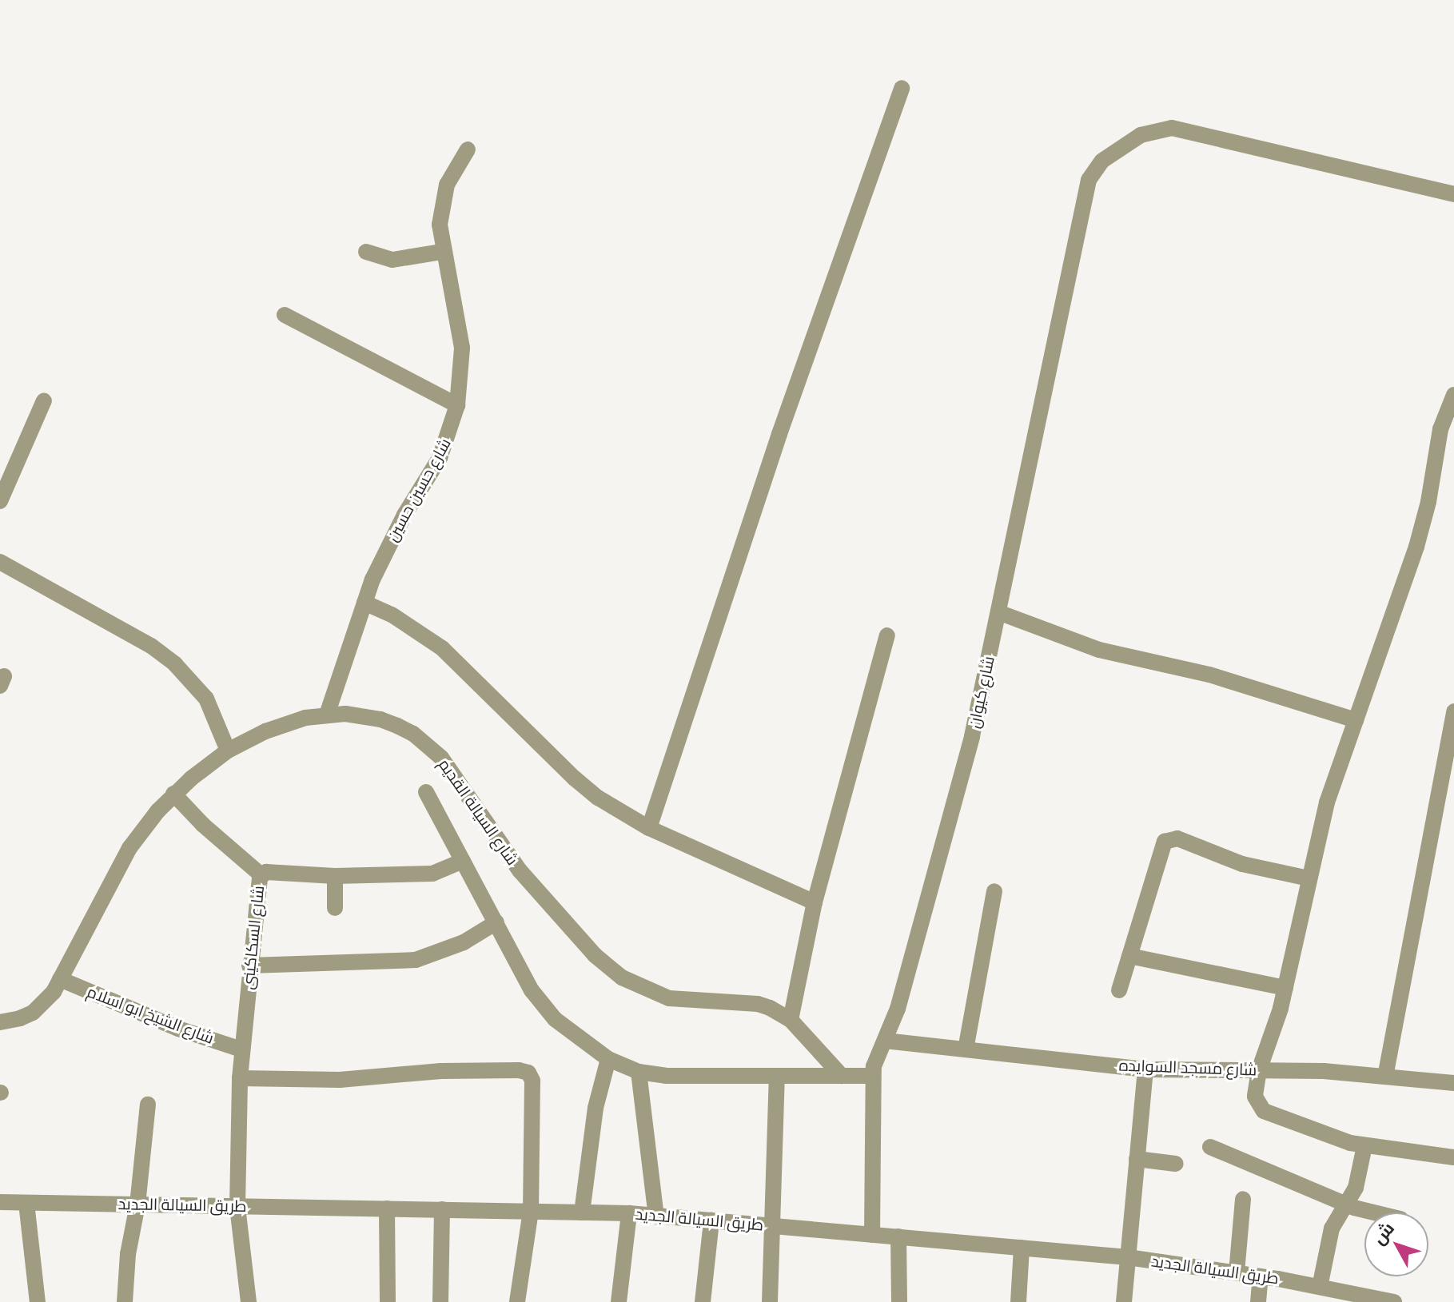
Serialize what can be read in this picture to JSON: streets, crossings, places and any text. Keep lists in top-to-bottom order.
{
  "streets": {
    "street": [
      "شارع حسين حسين",
      "شارع كيوان",
      "شارع السيالة القديم",
      "شارع السكاكينى",
      "شارع الشيخ ابو اسلام",
      "شارع مسجد السوايده",
      "طريق السيالة الجديد"
    ]
  },
  "crossings": [
    ["شارع حسين حسين", "شارع السيالة القديم"],
    ["شارع كيوان", "شارع مسجد السوايده"],
    ["شارع كيوان", "طريق السيالة الجديد"],
    ["شارع السيالة القديم", "شارع الشيخ ابو اسلام"],
    ["شارع السكاكينى", "شارع الشيخ ابو اسلام"],
    ["شارع السكاكينى", "طريق السيالة الجديد"]
  ],
  "north": "top left"
}
